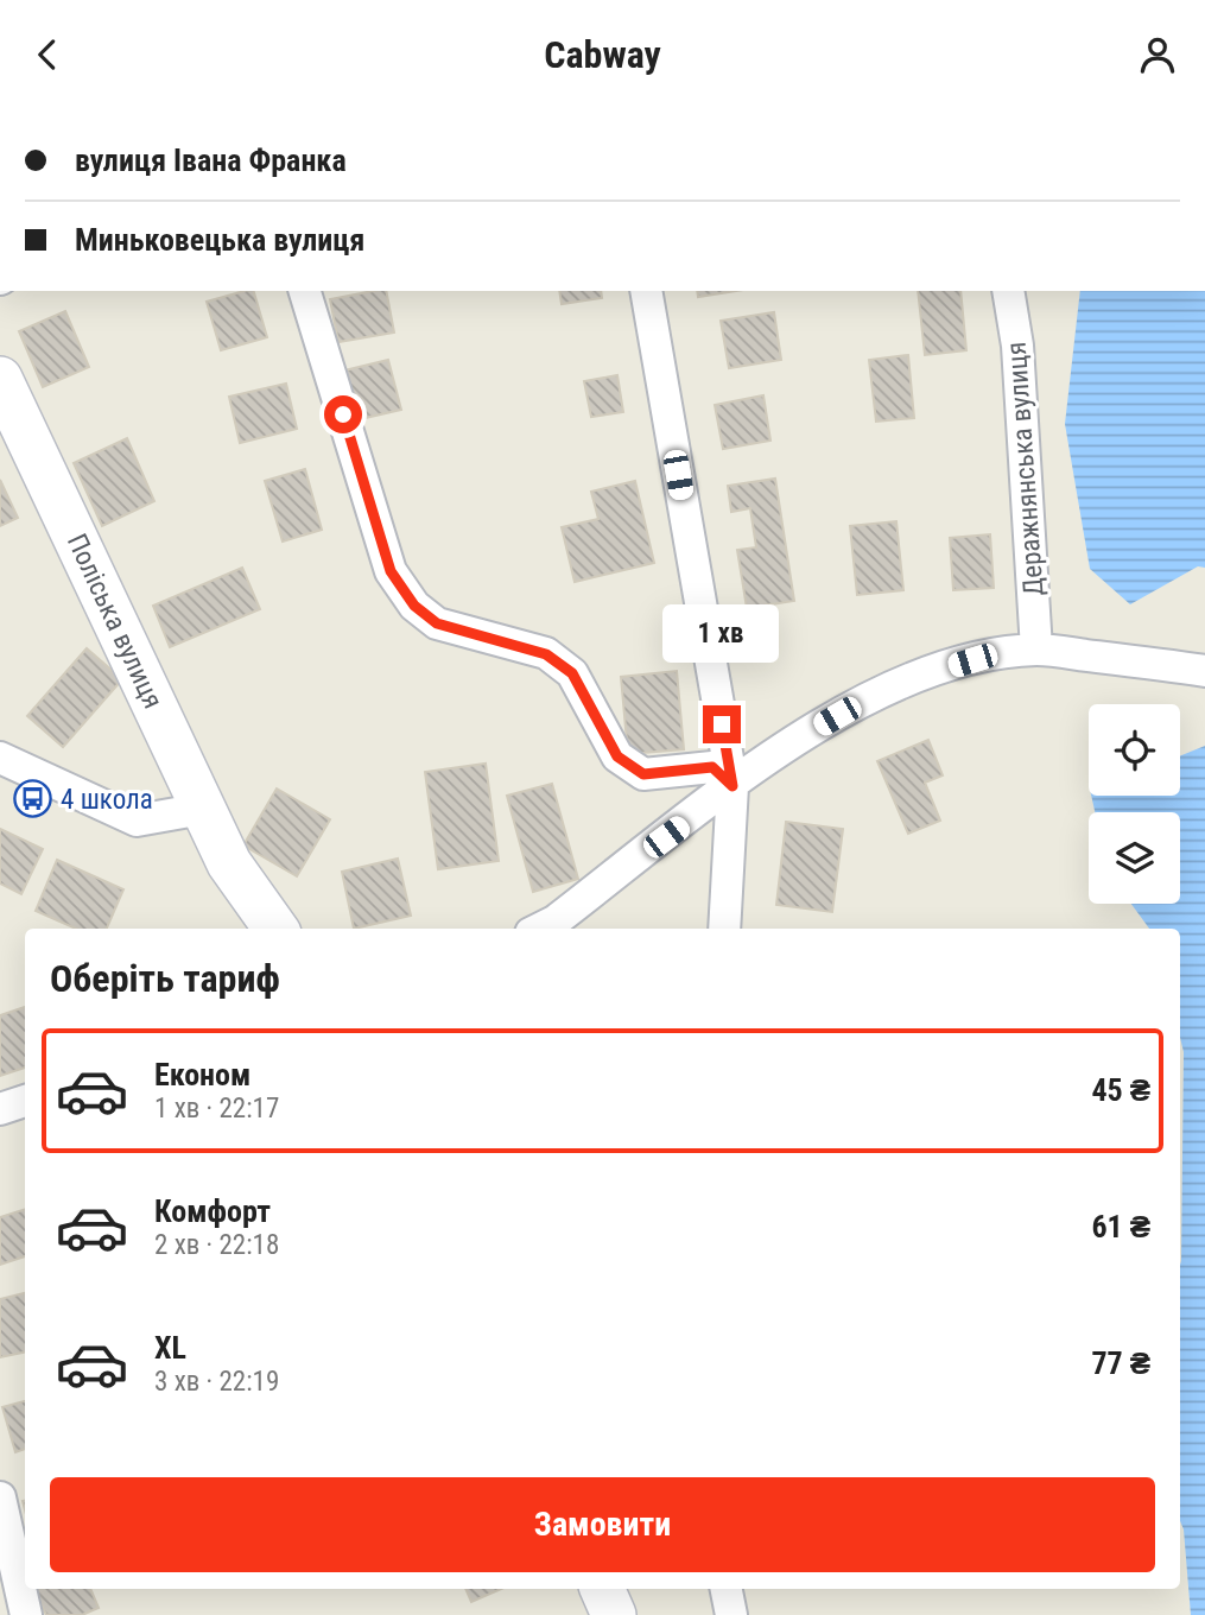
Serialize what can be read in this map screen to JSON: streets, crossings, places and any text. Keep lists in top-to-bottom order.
{
  "streets": {
    "main road": ["Поліська вулиця"],
    "street": ["Деражнянська вулиця"]
  },
  "places": {
    "bus stop": ["4 школа"]
  },
  "page": {
    "header": "Cabway",
    "banner": ["вулиця Івана Франка", "Миньковецька вулиця"],
    "bubble": "1 хв",
    "heading": "Оберіть тариф",
    "list": [
      {
        "name": "Економ",
        "note": "1 хв · 22:17",
        "value": "45 ₴"
      },
      {
        "name": "Комфорт",
        "note": "2 хв · 22:18",
        "value": "61 ₴"
      },
      {
        "name": "XL",
        "note": "3 хв · 22:19",
        "value": "77 ₴"
      }
    ],
    "buttons": "Замовити"
  }
}
